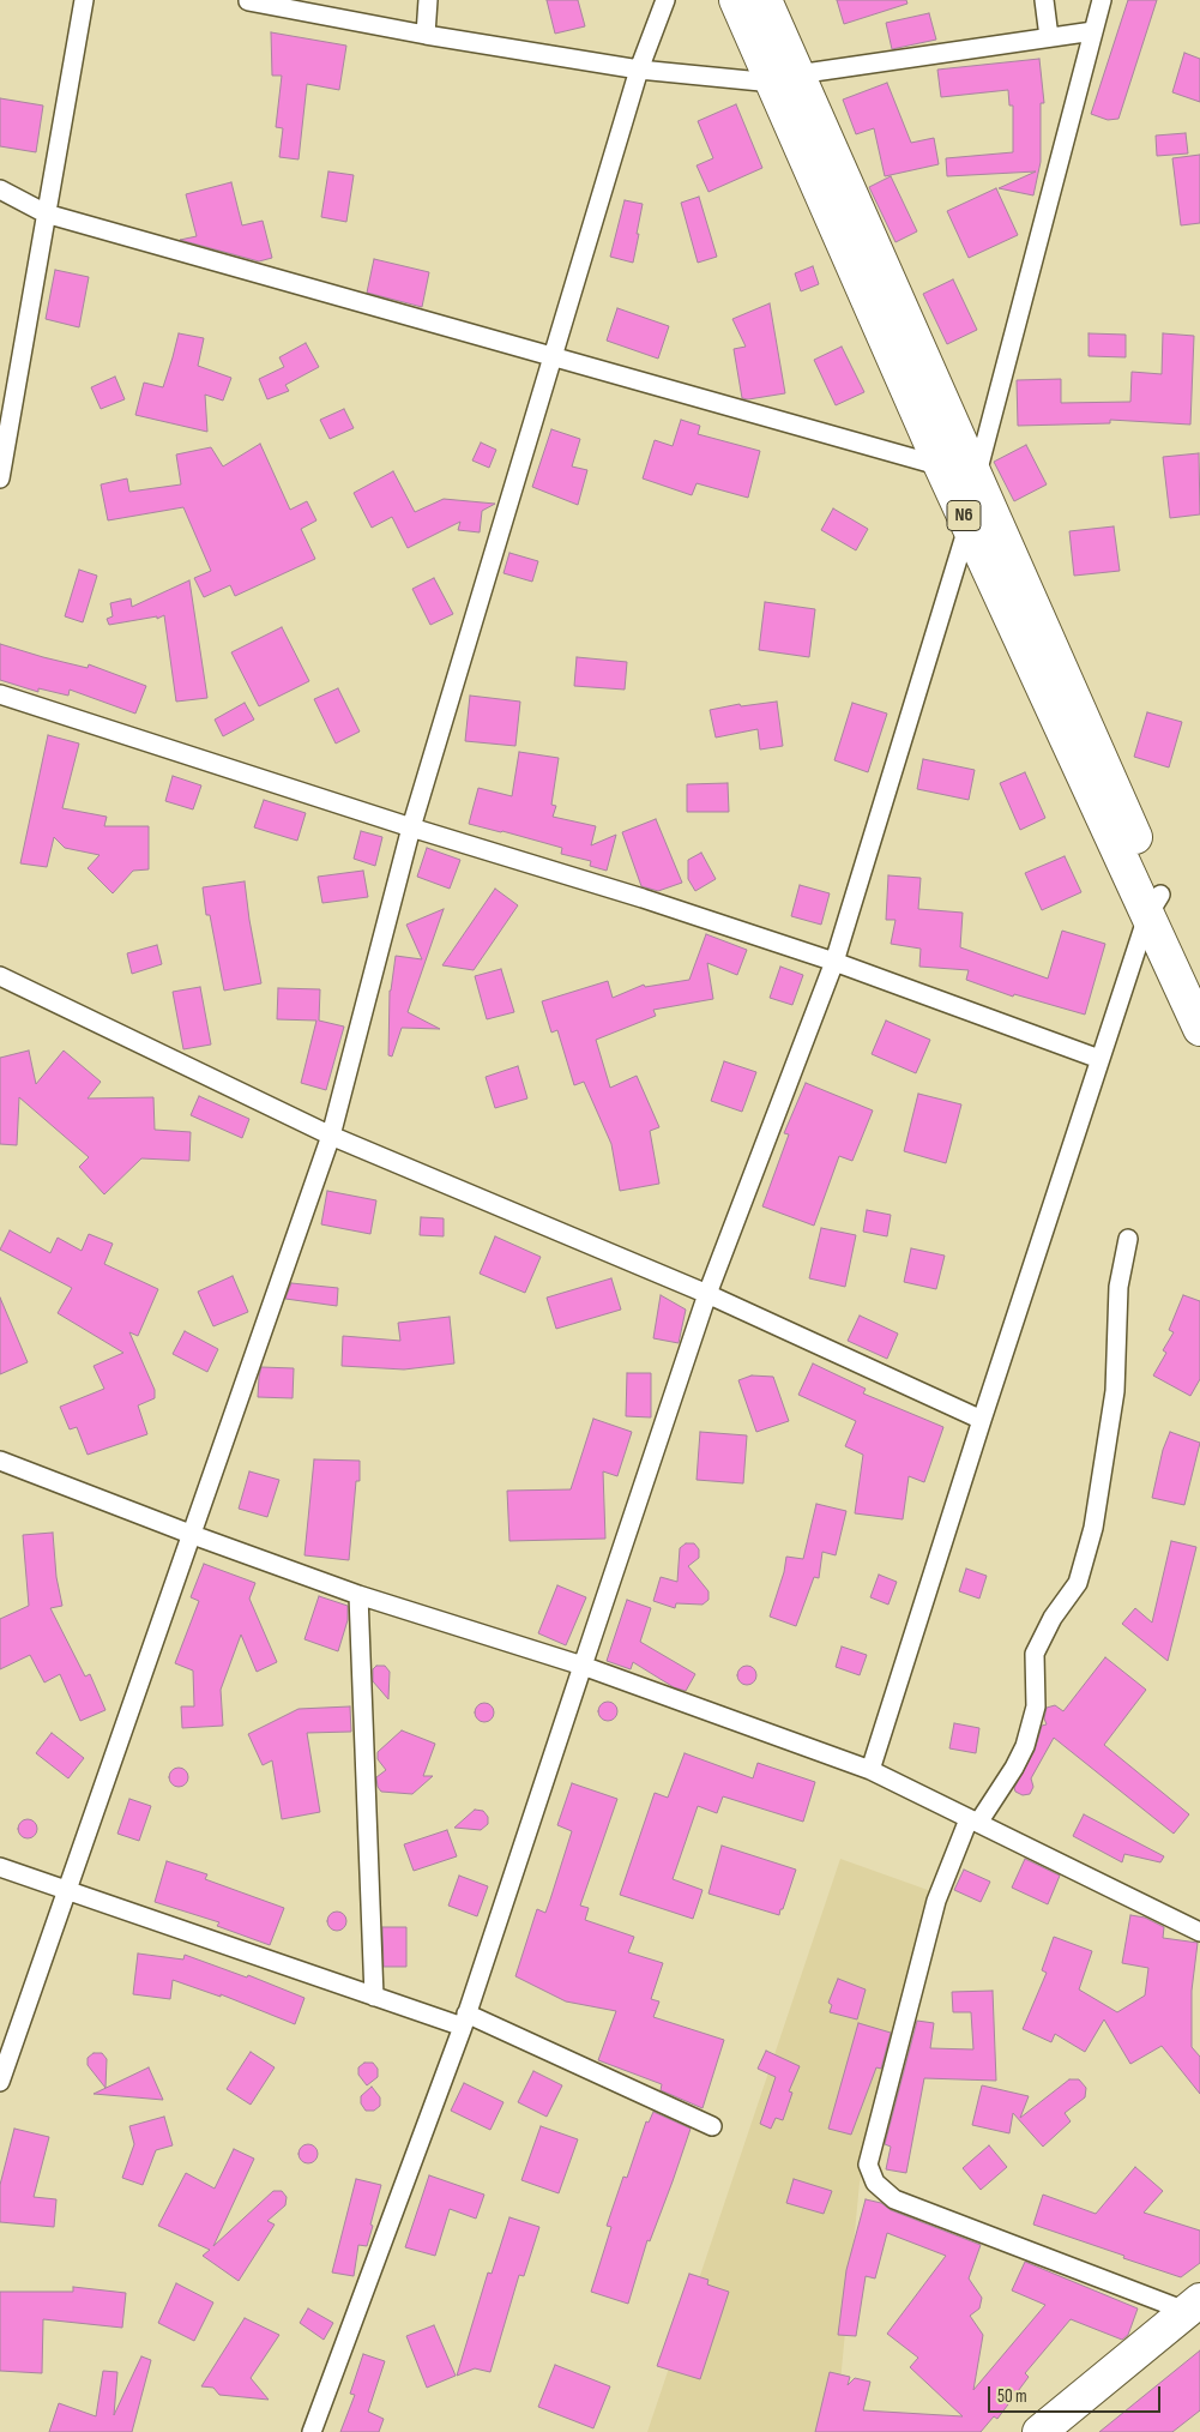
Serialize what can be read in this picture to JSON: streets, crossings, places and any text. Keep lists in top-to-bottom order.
{
  "streets": {
    "highway": ["N6"]
  },
  "scale_bar": "50 m"
}
